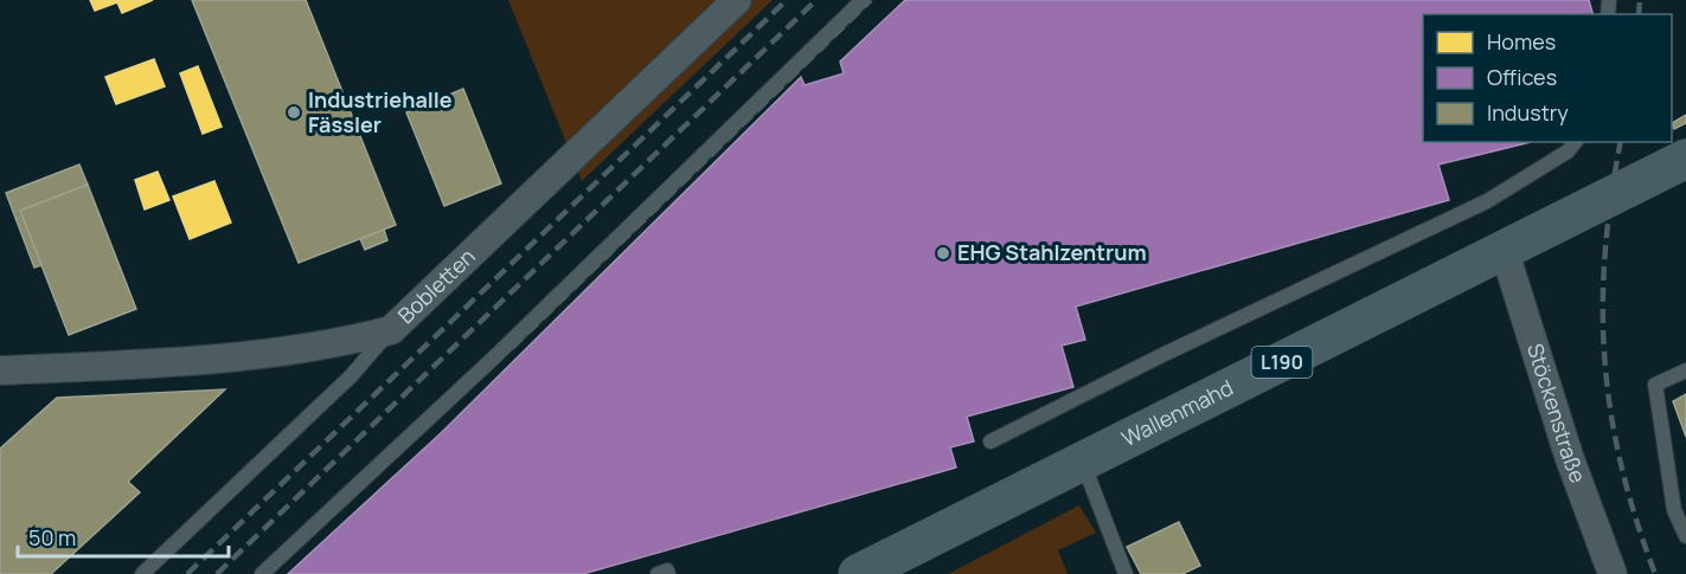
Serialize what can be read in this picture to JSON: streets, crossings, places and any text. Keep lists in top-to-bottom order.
{
  "streets": {
    "main road": ["L190", "Wallenmahd"],
    "street": ["Bobletten", "Stöckenstraße"]
  },
  "crossings": [
    ["Stöckenstraße", "Wallenmahd"]
  ],
  "places": ["Industriehalle Fässler", "EHG Stahlzentrum"],
  "legend": ["Homes", "Offices", "Industry"],
  "scale_bar": "50 m"
}
